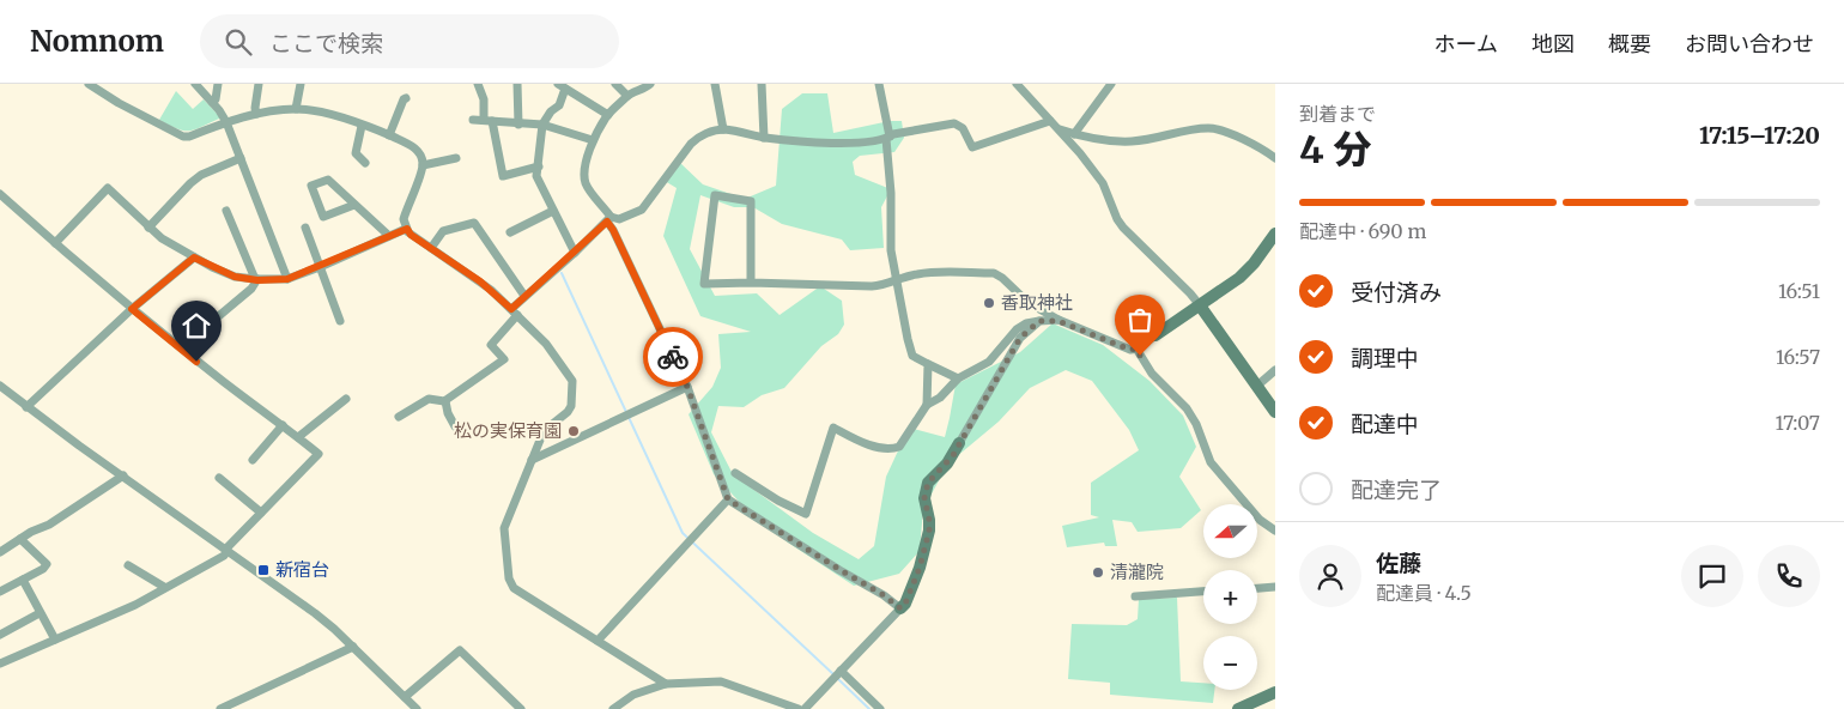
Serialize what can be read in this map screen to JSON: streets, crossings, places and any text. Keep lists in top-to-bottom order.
{
  "places": {
    "other": ["香取神社", "松の実保育園", "清瀧院"],
    "transit": ["新宿台"]
  },
  "north": "left",
  "page": {
    "header": "Nomnom",
    "search": "ここで検索",
    "nav": [
      "ホーム",
      "地図",
      "概要",
      "お問い合わせ"
    ],
    "heading": ["4 分", "到着まで", "17:15–17:20"],
    "panel": ["佐藤", "配達員 · 4.5"],
    "bar": "配達中 · 690 m",
    "list": [
      ["受付済み", "16:51"],
      ["調理中", "16:57"],
      ["配達中", "17:07"],
      "配達完了"
    ],
    "map_buttons": ["+", "−"]
  }
}
